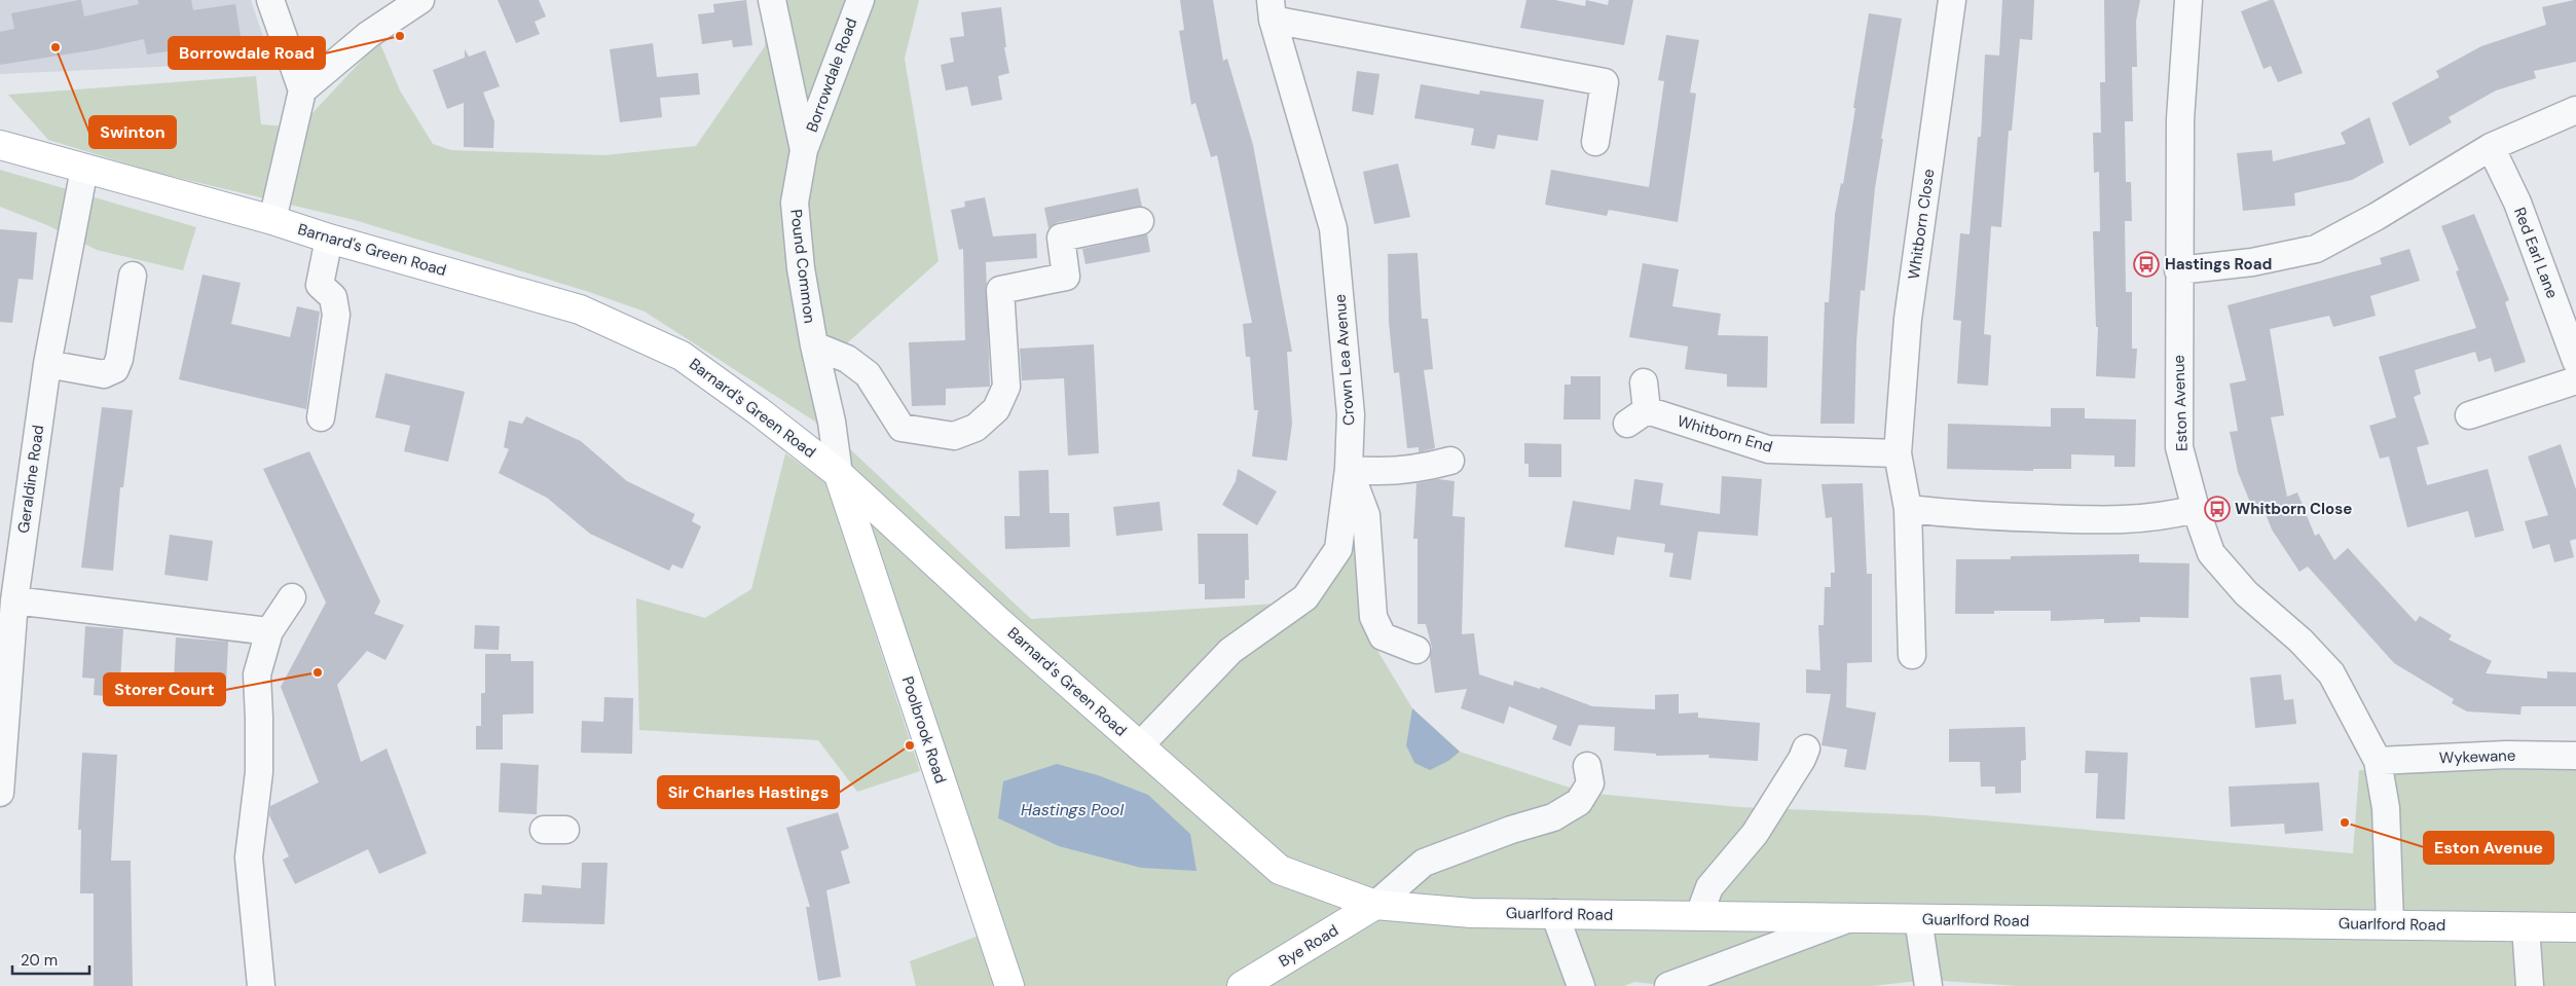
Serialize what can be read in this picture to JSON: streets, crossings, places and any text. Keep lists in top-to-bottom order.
{
  "streets": {
    "main road": [
      "Barnard's Green Road",
      "Poolbrook Road",
      "Guarlford Road",
      "Bye Road"
    ],
    "street": [
      "Borrowdale Road",
      "Whitborn Close",
      "Red Earl Lane",
      "Pound Common",
      "Crown Lea Avenue",
      "Eston Avenue",
      "Whitborn End",
      "Geraldine Road",
      "Wykewane"
    ]
  },
  "crossings": [
    ["Borrowdale Road", "Pound Common"],
    ["Whitborn Close", "Whitborn End"],
    ["Barnard's Green Road", "Pound Common"],
    ["Barnard's Green Road", "Crown Lea Avenue"],
    ["Barnard's Green Road", "Geraldine Road"],
    ["Barnard's Green Road", "Poolbrook Road"],
    ["Barnard's Green Road", "Guarlford Road"],
    ["Barnard's Green Road", "Bye Road"],
    ["Pound Common", "Poolbrook Road"],
    ["Eston Avenue", "Wykewane"],
    ["Eston Avenue", "Guarlford Road"],
    ["Guarlford Road", "Bye Road"]
  ],
  "water": ["Hastings Pool"],
  "places": {
    "other": [
      "Borrowdale Road",
      "Swinton",
      "Storer Court",
      "Sir Charles Hastings",
      "Eston Avenue"
    ],
    "bus stop": ["Hastings Road", "Whitborn Close"]
  },
  "scale_bar": "20 m"
}
